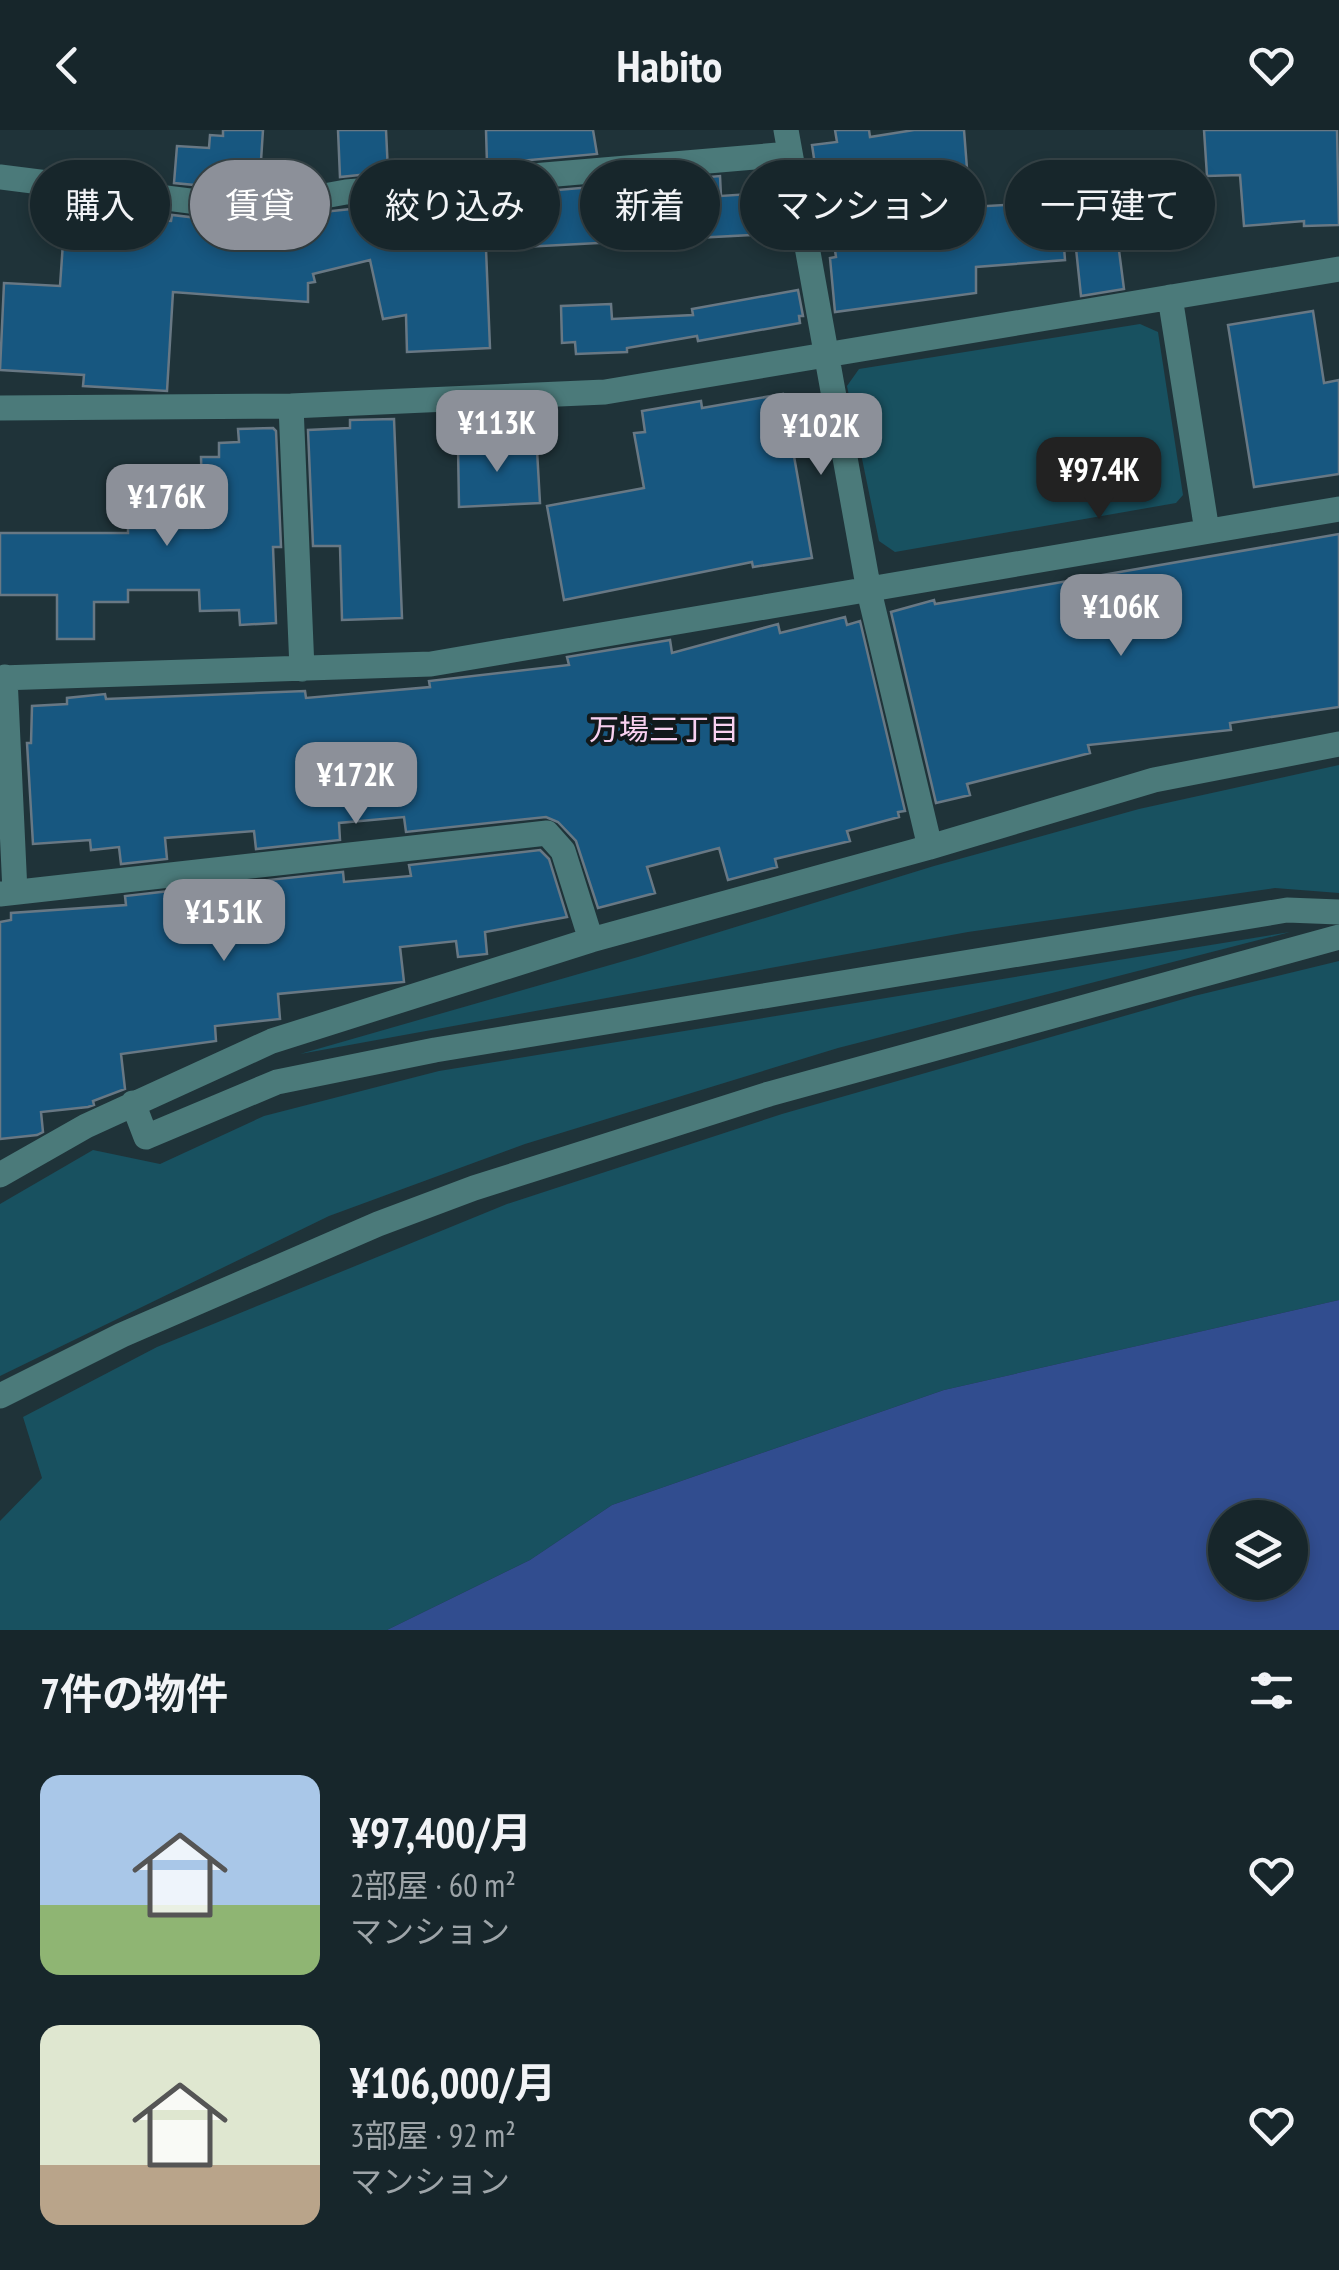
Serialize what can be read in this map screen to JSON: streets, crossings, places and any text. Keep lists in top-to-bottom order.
{
  "districts": ["万場三丁目"],
  "page": {
    "header": "Habito",
    "chip": [
      "購入",
      "賃貸",
      "絞り込み",
      "新着",
      "マンション",
      "一戸建て"
    ],
    "price": [
      "¥113K",
      "¥102K",
      "¥97.4K",
      "¥176K",
      "¥106K",
      "¥172K",
      "¥151K"
    ],
    "heading": "7件の物件",
    "list": [
      {
        "name": "¥97,400/月",
        "note": "2部屋 · 60 m² · マンション"
      },
      {
        "name": "¥106,000/月",
        "note": "3部屋 · 92 m² · マンション"
      }
    ]
  }
}
